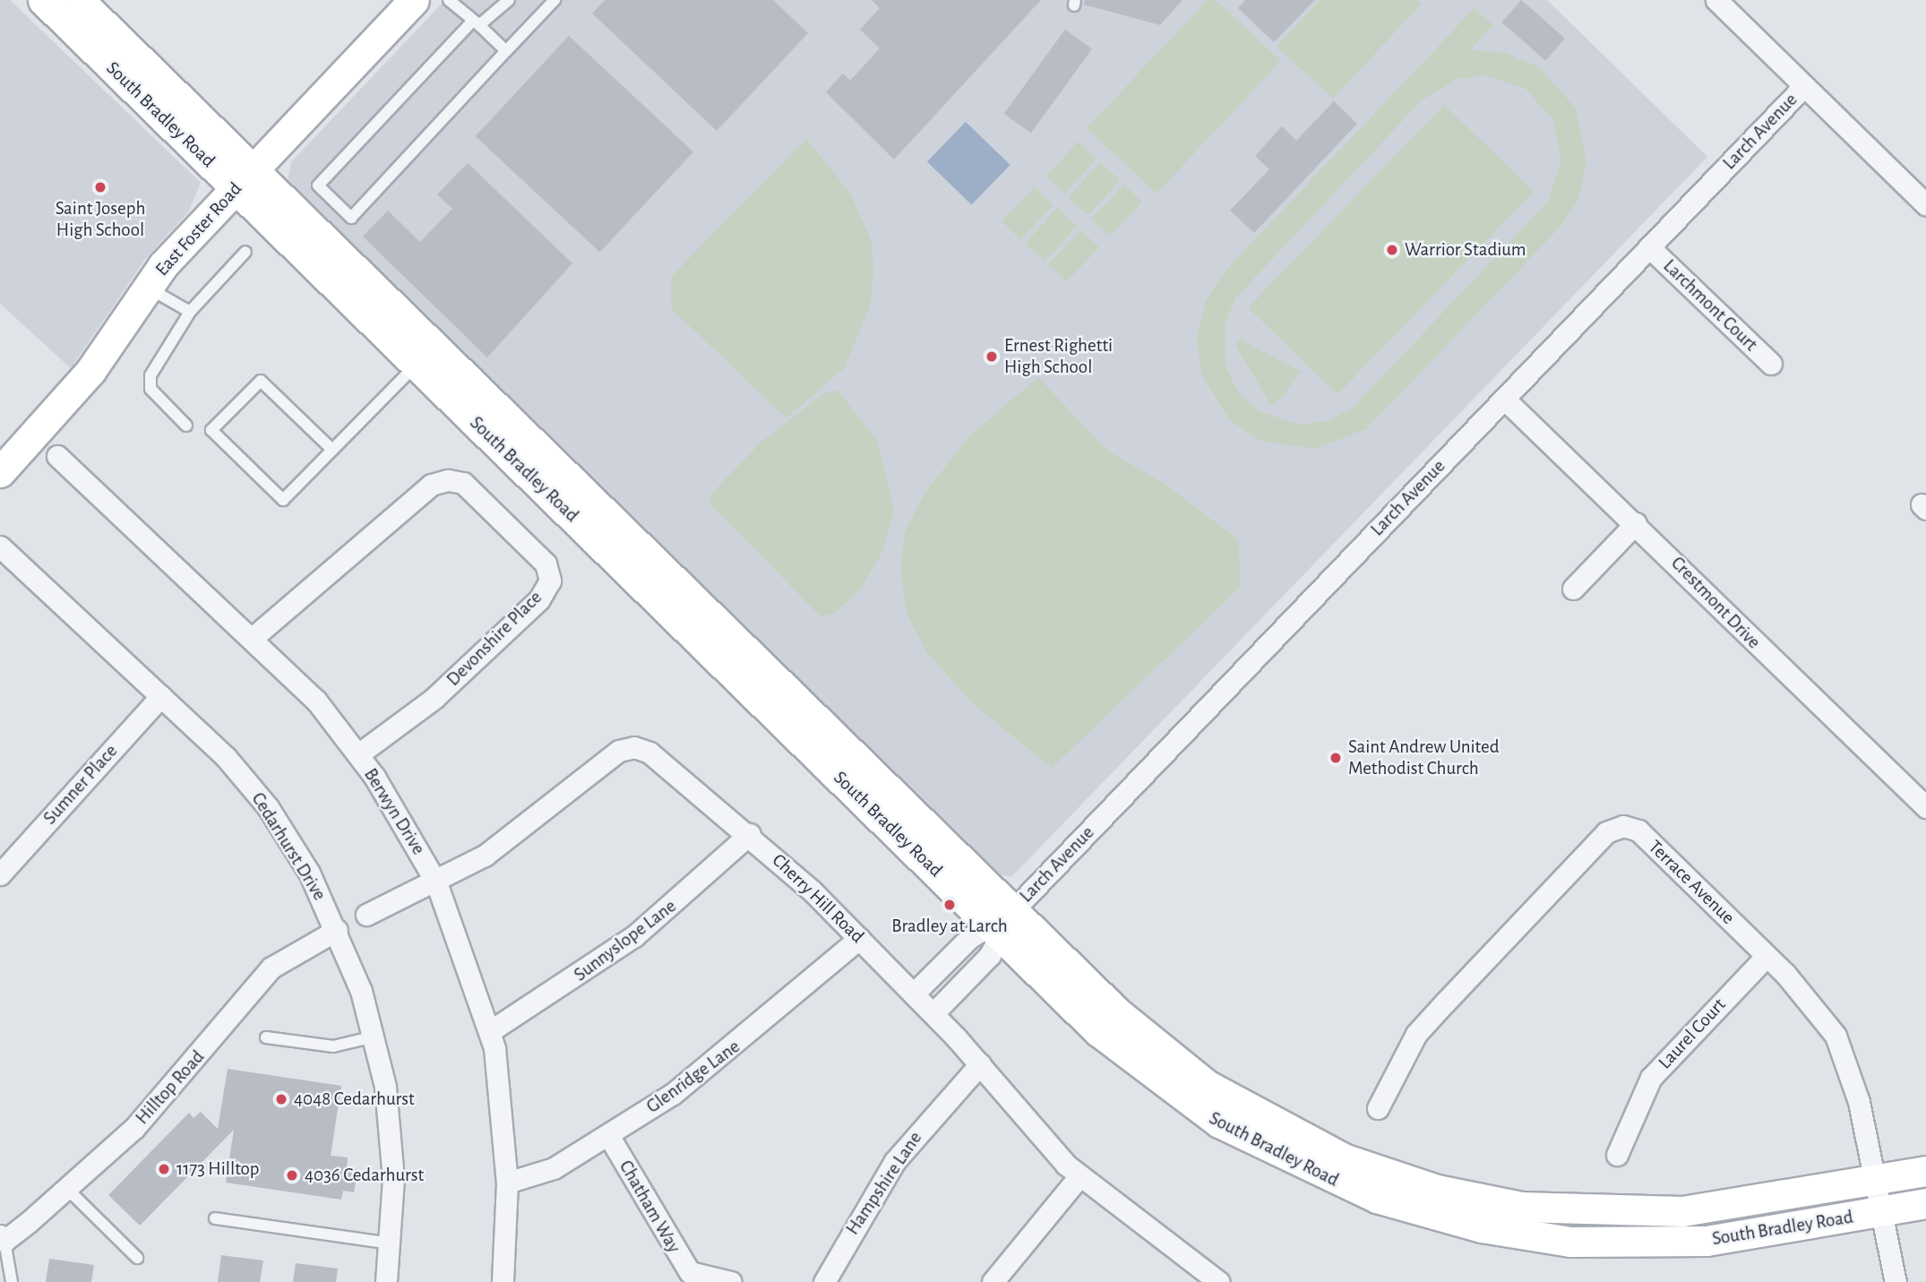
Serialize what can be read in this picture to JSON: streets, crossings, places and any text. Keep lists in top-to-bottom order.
{
  "streets": {
    "main road": ["South Bradley Road", "East Foster Road"],
    "street": [
      "Larch Avenue",
      "Larchmont Court",
      "Crestmont Drive",
      "Devonshire Place",
      "Sumner Place",
      "Berwyn Drive",
      "Cedarhurst Drive",
      "Terrace Avenue",
      "Cherry Hill Road",
      "Sunnyslope Lane",
      "Laurel Court",
      "Glenridge Lane",
      "Hilltop Road",
      "Hampshire Lane",
      "Chatham Way"
    ]
  },
  "crossings": [
    ["South Bradley Road", "Larch Avenue"],
    ["South Bradley Road", "East Foster Road"],
    ["South Bradley Road", "Terrace Avenue"],
    ["Larch Avenue", "Larchmont Court"],
    ["Larch Avenue", "Crestmont Drive"],
    ["Devonshire Place", "Berwyn Drive"],
    ["Sumner Place", "Cedarhurst Drive"],
    ["Berwyn Drive", "Cherry Hill Road"],
    ["Berwyn Drive", "Sunnyslope Lane"],
    ["Berwyn Drive", "Glenridge Lane"],
    ["Cedarhurst Drive", "Hilltop Road"],
    ["Terrace Avenue", "Laurel Court"],
    ["Cherry Hill Road", "Sunnyslope Lane"],
    ["Cherry Hill Road", "Glenridge Lane"],
    ["Cherry Hill Road", "Hampshire Lane"],
    ["Glenridge Lane", "Chatham Way"]
  ],
  "places": [
    "Saint Joseph High School",
    "Warrior Stadium",
    "Ernest Righetti High School",
    "Saint Andrew United Methodist Church",
    "Bradley at Larch",
    "4048 Cedarhurst",
    "1173 Hilltop",
    "4036 Cedarhurst"
  ]
}
